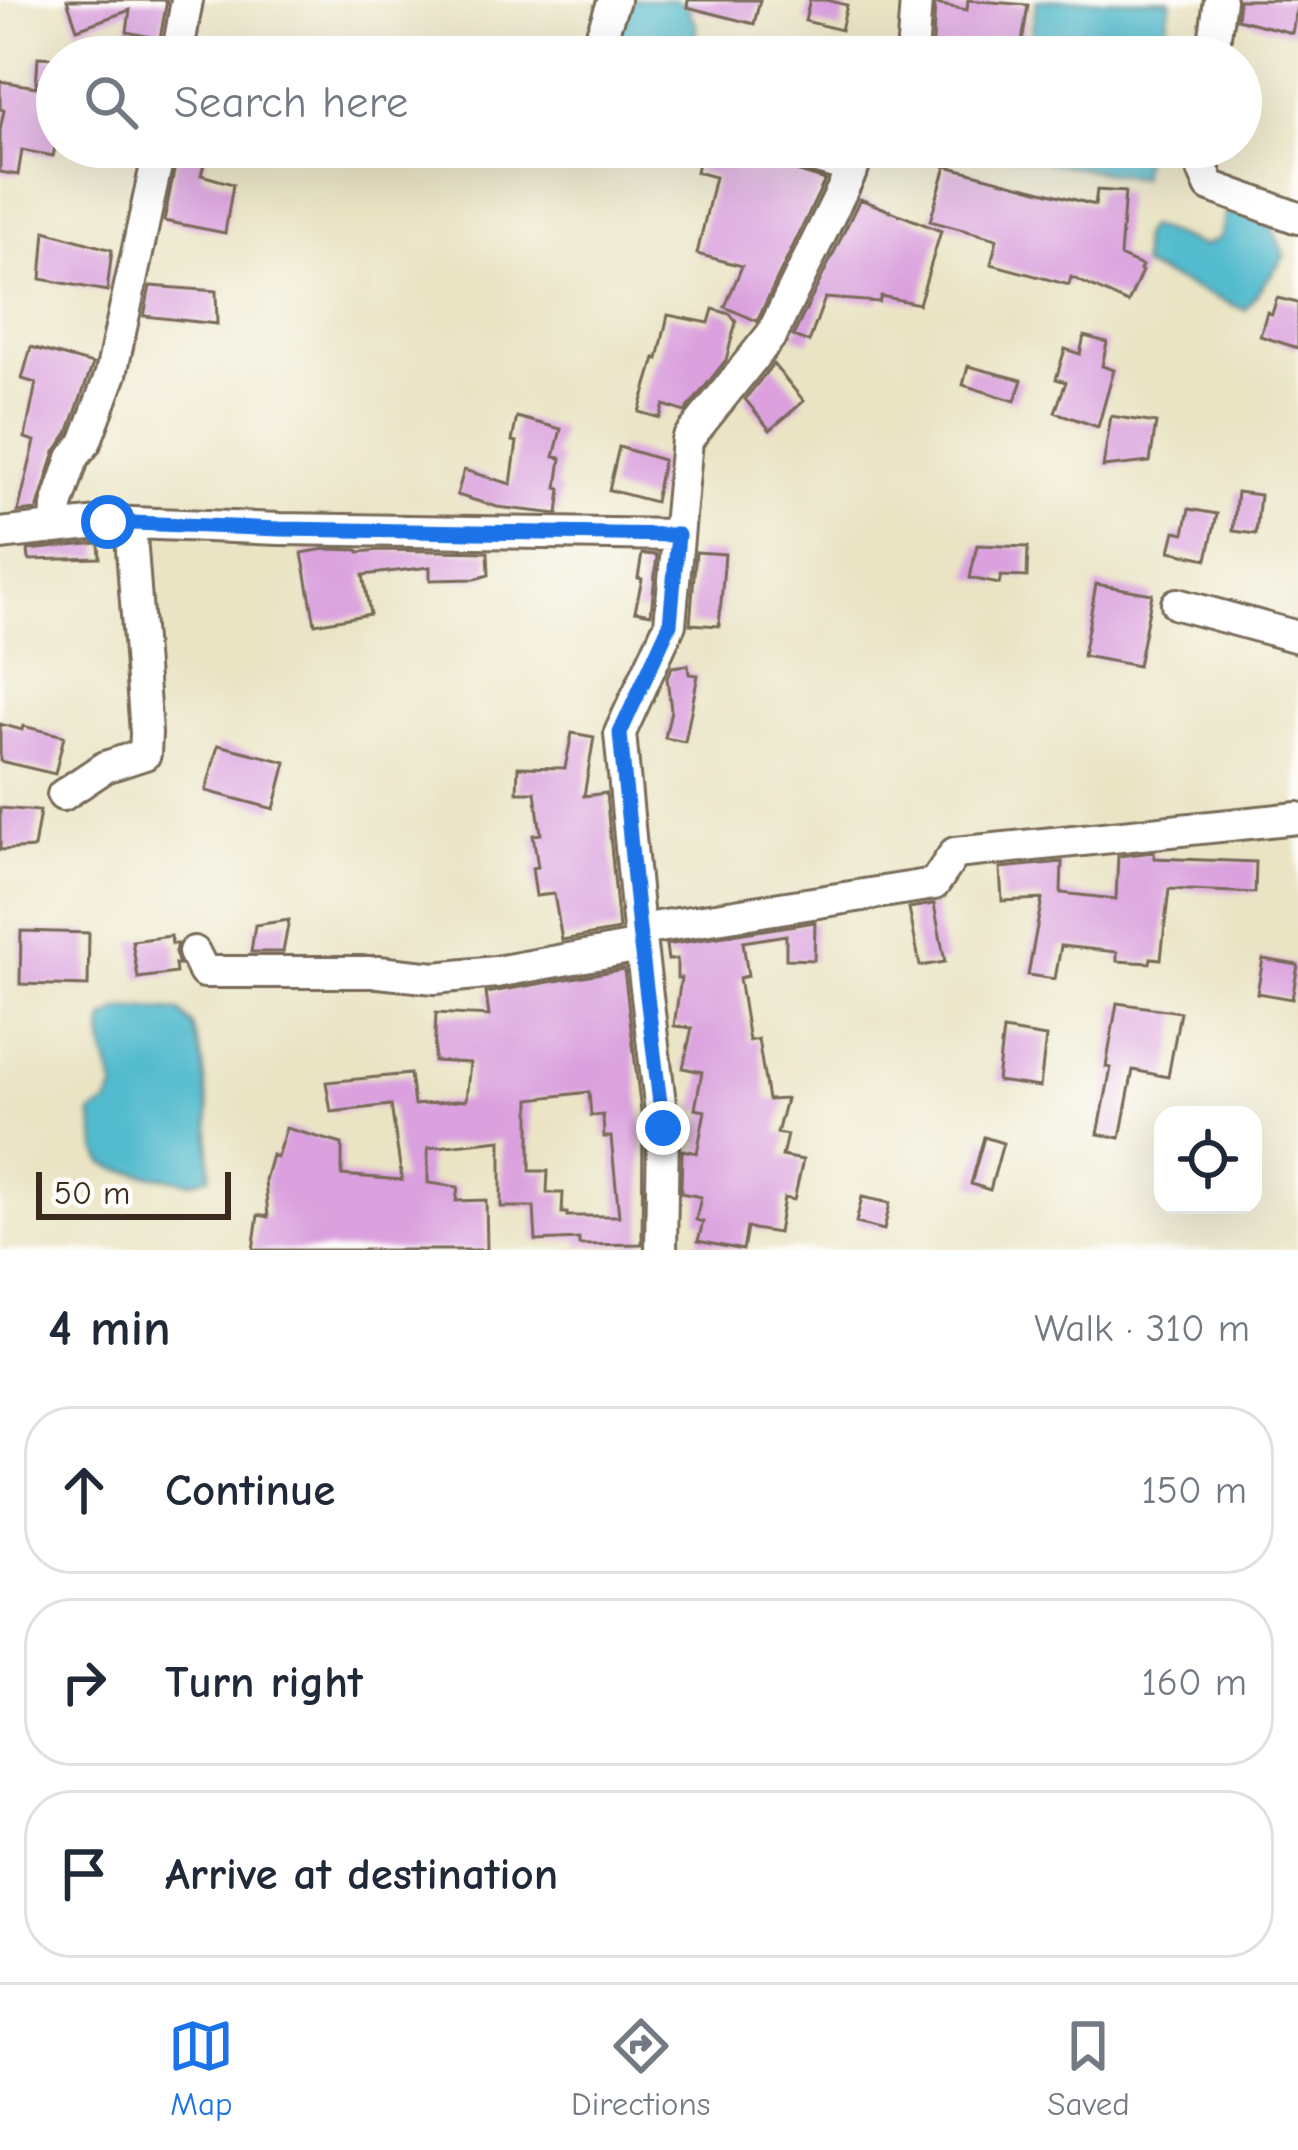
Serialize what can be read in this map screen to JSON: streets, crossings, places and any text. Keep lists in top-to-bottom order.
{
  "scale_bar": "50 m",
  "page": {
    "search": "Search here",
    "scale": "50 m",
    "heading": ["4 min", "Walk · 310 m"],
    "list": [
      ["Continue", "150 m"],
      ["Turn right", "160 m"],
      "Arrive at destination"
    ],
    "nav": ["Map", "Directions", "Saved"]
  }
}
